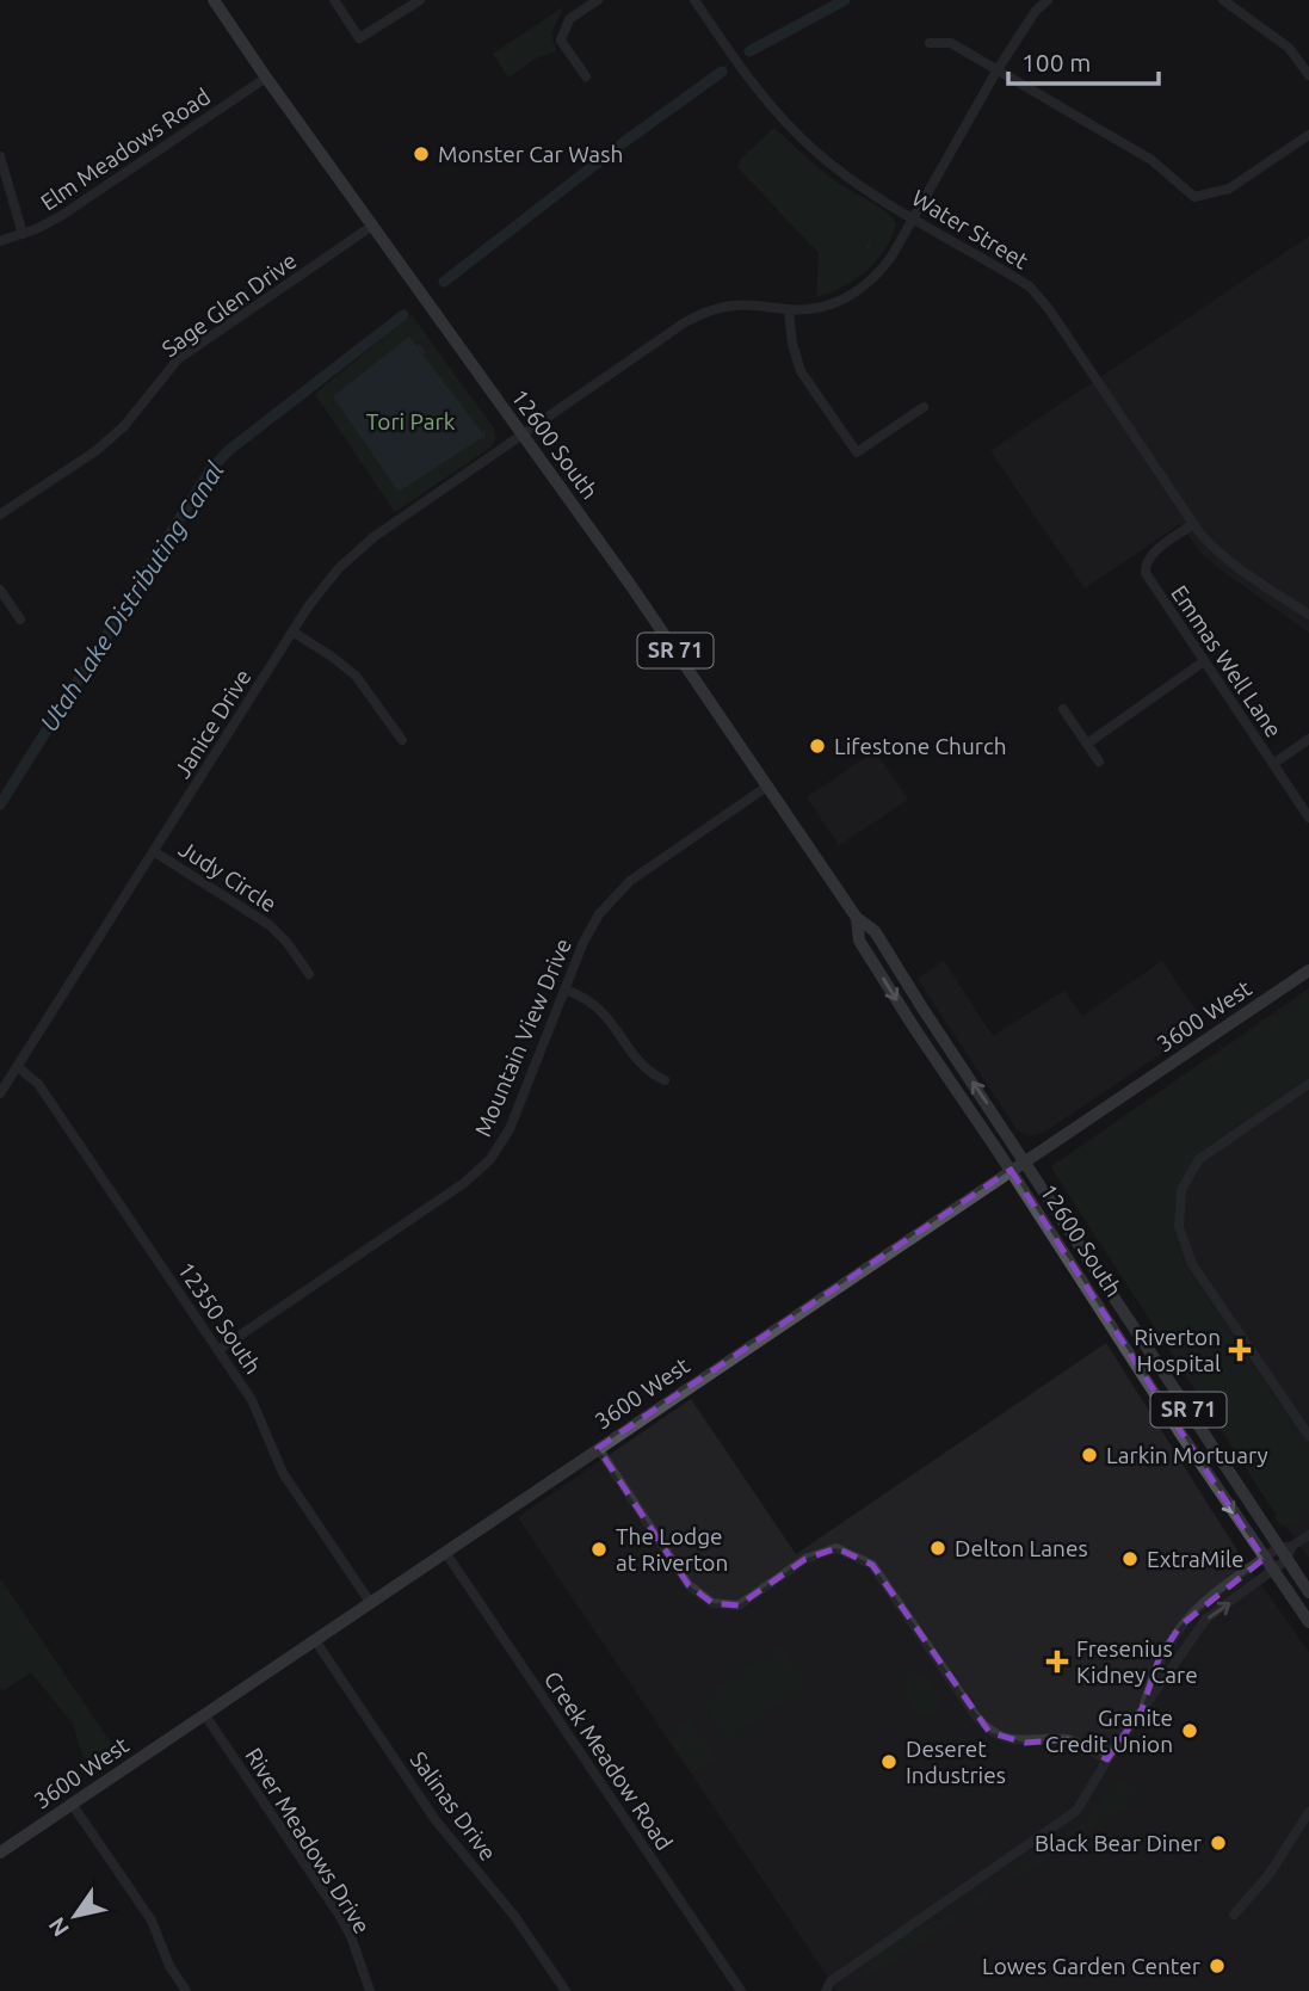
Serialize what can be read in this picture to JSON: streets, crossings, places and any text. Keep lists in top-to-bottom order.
{
  "streets": {
    "main road": ["12600 South", "SR 71", "3600 West"],
    "street": [
      "Elm Meadows Road",
      "Water Street",
      "Sage Glen Drive",
      "Emmas Well Lane",
      "Janice Drive",
      "Judy Circle",
      "Mountain View Drive",
      "12350 South",
      "Creek Meadow Road",
      "Salinas Drive",
      "River Meadows Drive"
    ]
  },
  "crossings": [
    ["Elm Meadows Road", "12600 South"],
    ["Water Street", "Emmas Well Lane"],
    ["Water Street", "Janice Drive"],
    ["Sage Glen Drive", "12600 South"],
    ["12600 South", "Janice Drive"],
    ["12600 South", "3600 West"],
    ["12600 South", "Mountain View Drive"],
    ["Janice Drive", "Judy Circle"],
    ["Janice Drive", "12350 South"],
    ["3600 West", "12350 South"],
    ["3600 West", "Creek Meadow Road"],
    ["3600 West", "Salinas Drive"],
    ["3600 West", "River Meadows Drive"],
    ["Mountain View Drive", "12350 South"]
  ],
  "water": ["Utah Lake Distributing Canal"],
  "parks": ["Tori Park"],
  "places": {
    "other": [
      "Monster Car Wash",
      "Lifestone Church",
      "Larkin Mortuary",
      "Delton Lanes",
      "The Lodge at Riverton",
      "ExtraMile",
      "Granite Credit Union",
      "Deseret Industries",
      "Black Bear Diner",
      "Lowes Garden Center"
    ],
    "health": ["Riverton Hospital", "Fresenius Kidney Care"]
  },
  "scale_bar": "100 m",
  "north": "bottom left"
}
